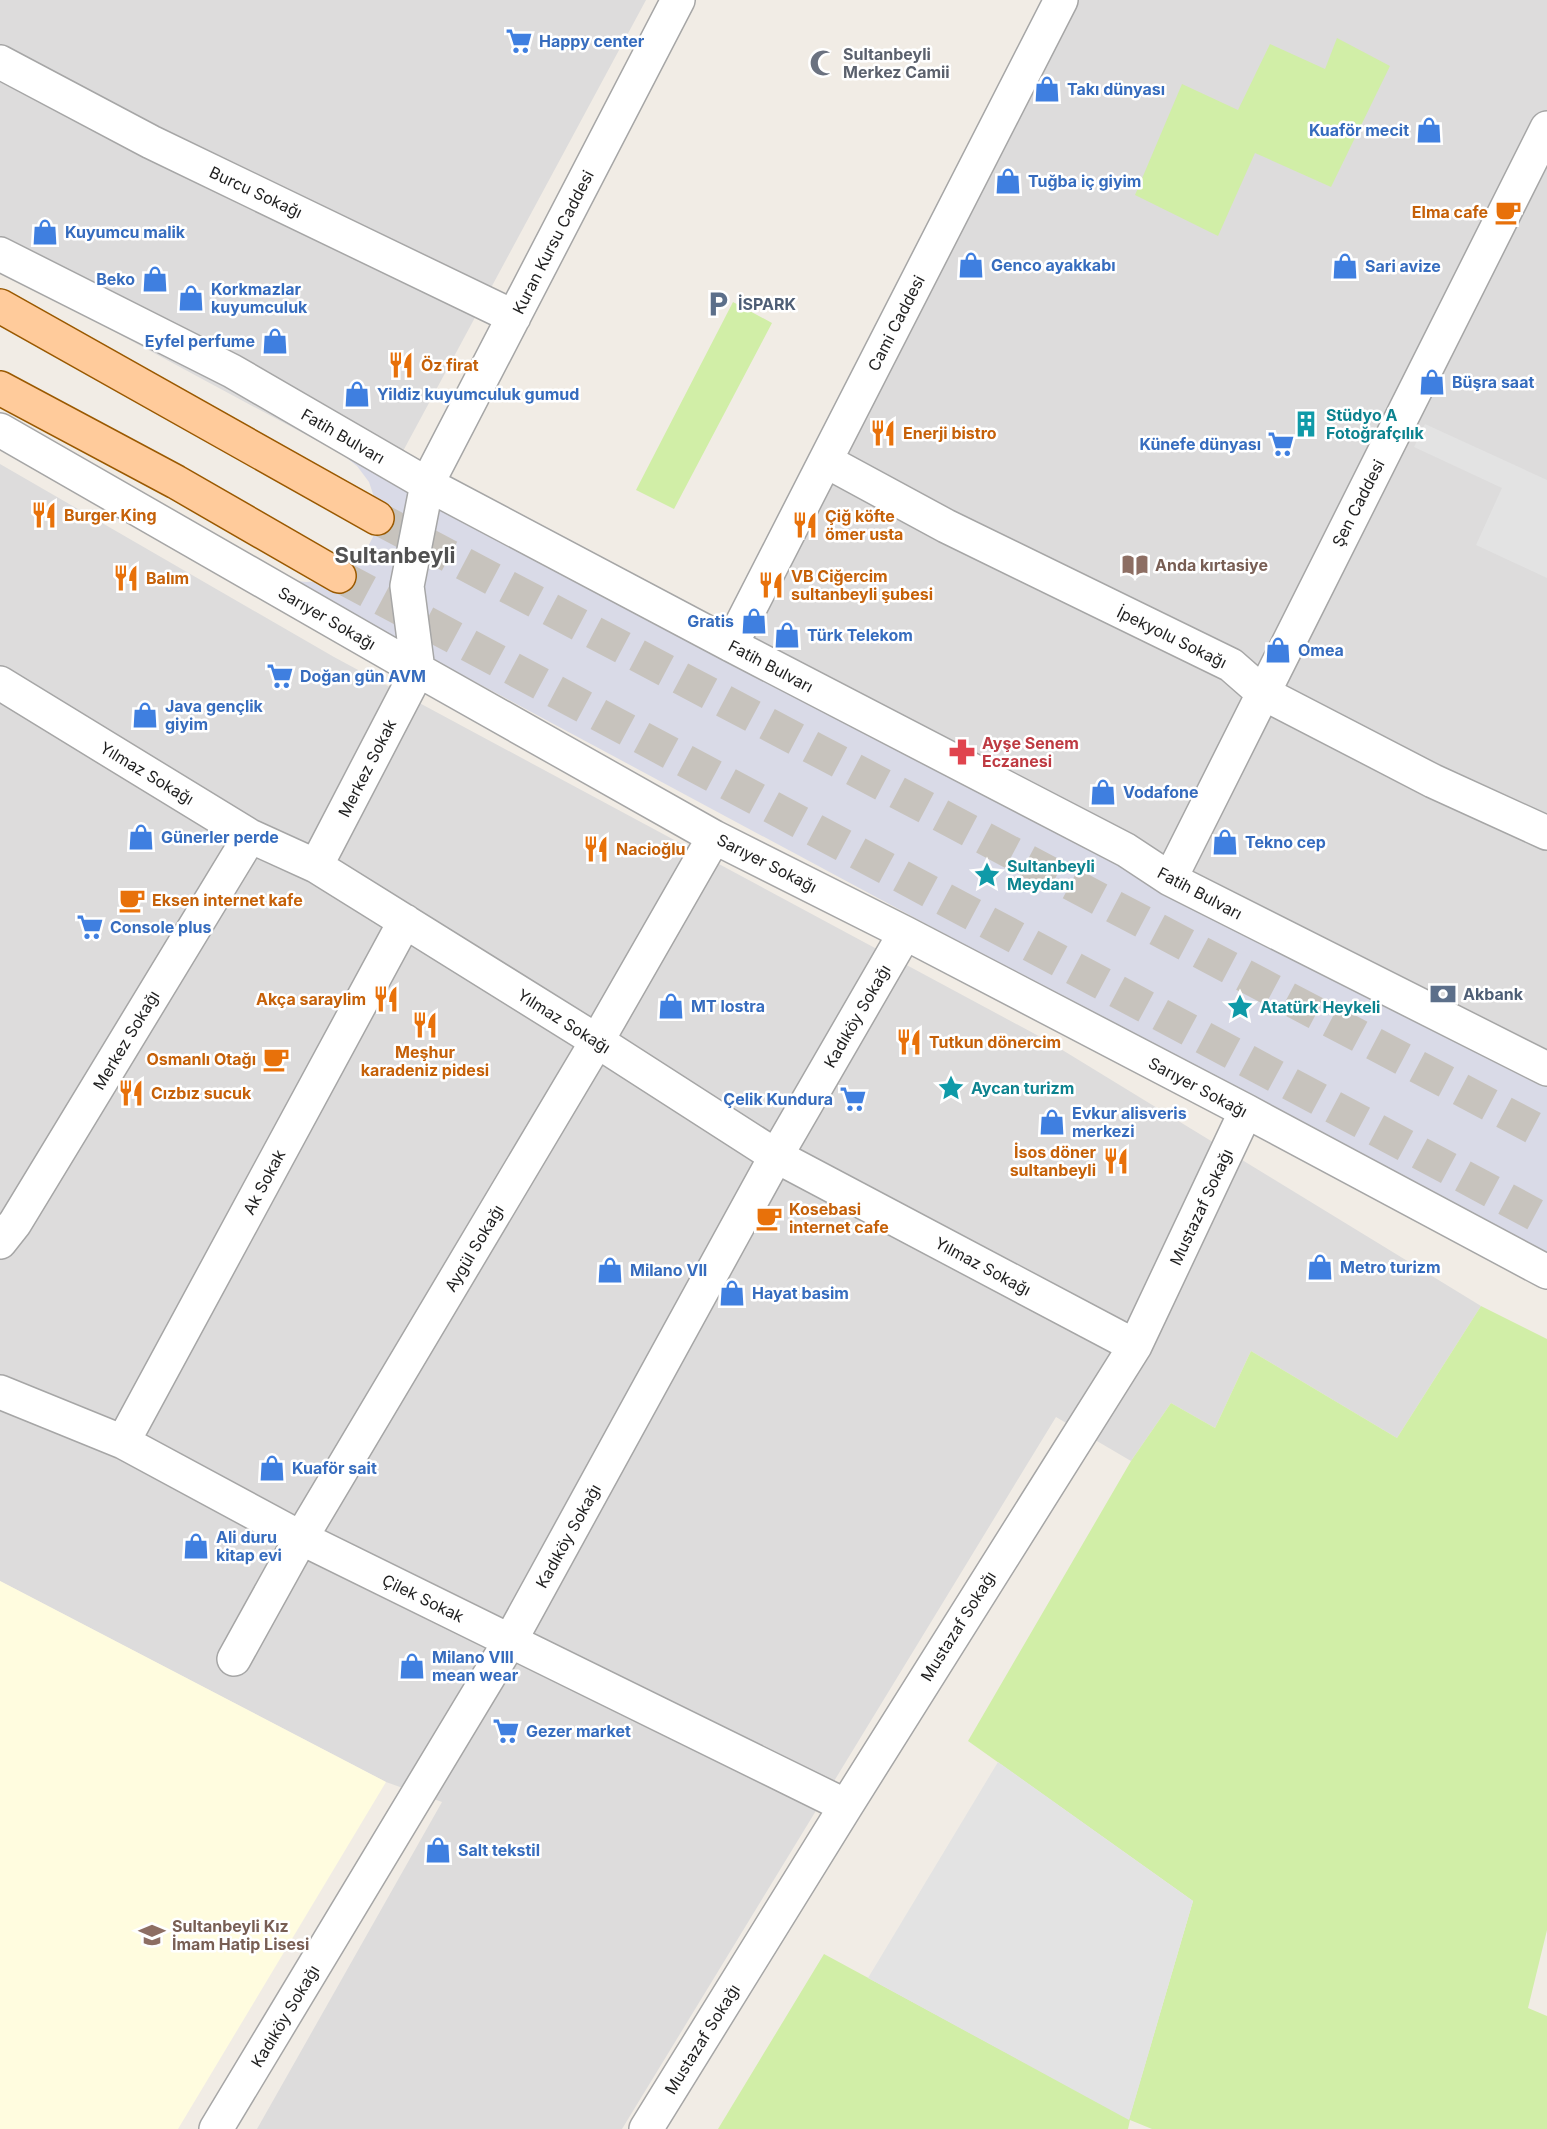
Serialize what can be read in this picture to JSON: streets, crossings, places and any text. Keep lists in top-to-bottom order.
{
  "streets": {
    "street": [
      "Burcu Sokağı",
      "Kuran Kursu Caddesi",
      "Cami Caddesi",
      "Fatih Bulvarı",
      "Şen Caddesi",
      "Sarıyer Sokağı",
      "İpekyolu Sokağı",
      "Merkez Sokak",
      "Yılmaz Sokağı",
      "Kadıköy Sokağı",
      "Merkez Sokağı",
      "Ak Sokak",
      "Mustazaf Sokağı",
      "Aygül Sokağı",
      "Çilek Sokak"
    ]
  },
  "crossings": [
    ["Burcu Sokağı", "Kuran Kursu Caddesi"],
    ["Kuran Kursu Caddesi", "Fatih Bulvarı"],
    ["Kuran Kursu Caddesi", "Sarıyer Sokağı"],
    ["Kuran Kursu Caddesi", "Merkez Sokak"],
    ["Cami Caddesi", "Fatih Bulvarı"],
    ["Cami Caddesi", "İpekyolu Sokağı"],
    ["Fatih Bulvarı", "Şen Caddesi"],
    ["Şen Caddesi", "İpekyolu Sokağı"],
    ["Sarıyer Sokağı", "Merkez Sokak"],
    ["Sarıyer Sokağı", "Kadıköy Sokağı"],
    ["Sarıyer Sokağı", "Mustazaf Sokağı"],
    ["Sarıyer Sokağı", "Aygül Sokağı"],
    ["Merkez Sokak", "Yılmaz Sokağı"],
    ["Yılmaz Sokağı", "Kadıköy Sokağı"],
    ["Yılmaz Sokağı", "Merkez Sokağı"],
    ["Yılmaz Sokağı", "Ak Sokak"],
    ["Yılmaz Sokağı", "Mustazaf Sokağı"],
    ["Yılmaz Sokağı", "Aygül Sokağı"],
    ["Kadıköy Sokağı", "Çilek Sokak"],
    ["Ak Sokak", "Çilek Sokak"],
    ["Mustazaf Sokağı", "Çilek Sokak"],
    ["Aygül Sokağı", "Çilek Sokak"]
  ],
  "districts": ["Sultanbeyli"],
  "places": {
    "supermarket": [
      "Happy center",
      "Künefe dünyası",
      "Doğan gün AVM",
      "Console plus",
      "Çelik Kundura",
      "Gezer market"
    ],
    "mosque": ["Sultanbeyli Merkez Camii"],
    "shop": [
      "Takı dünyası",
      "Kuaför mecit",
      "Tuğba iç giyim",
      "Kuyumcu malik",
      "Genco ayakkabı",
      "Sari avize",
      "Beko",
      "Korkmazlar kuyumculuk",
      "Eyfel perfume",
      "Büşra saat",
      "Yildiz kuyumculuk gumud",
      "Gratis",
      "Türk Telekom",
      "Omea",
      "Java gençlik giyim",
      "Vodafone",
      "Günerler perde",
      "Tekno cep",
      "MT lostra",
      "Evkur alisveris merkezi",
      "Metro turizm",
      "Milano VII",
      "Hayat basim",
      "Kuaför sait",
      "Ali duru kitap evi",
      "Milano VIII mean wear",
      "Salt tekstil"
    ],
    "cafe": [
      "Elma cafe",
      "Eksen internet kafe",
      "Osmanlı Otağı",
      "Kosebasi internet cafe"
    ],
    "parking": ["İSPARK"],
    "restaurant": [
      "Öz firat",
      "Enerji bistro",
      "Burger King",
      "Çiğ köfte ömer usta",
      "Balım",
      "VB Ciğercim sultanbeyli şubesi",
      "Nacioğlu",
      "Akça saraylim",
      "Meşhur karadeniz pidesi",
      "Tutkun dönercim",
      "Cızbız sucuk",
      "İsos döner sultanbeyli"
    ],
    "building": ["Stüdyo A Fotoğrafçılık"],
    "library": ["Anda kırtasiye"],
    "pharmacy": ["Ayşe Senem Eczanesi"],
    "place": ["Sultanbeyli Meydanı", "Atatürk Heykeli", "Aycan turizm"],
    "bank": ["Akbank"],
    "school or university": ["Sultanbeyli Kız İmam Hatip Lisesi"]
  }
}
